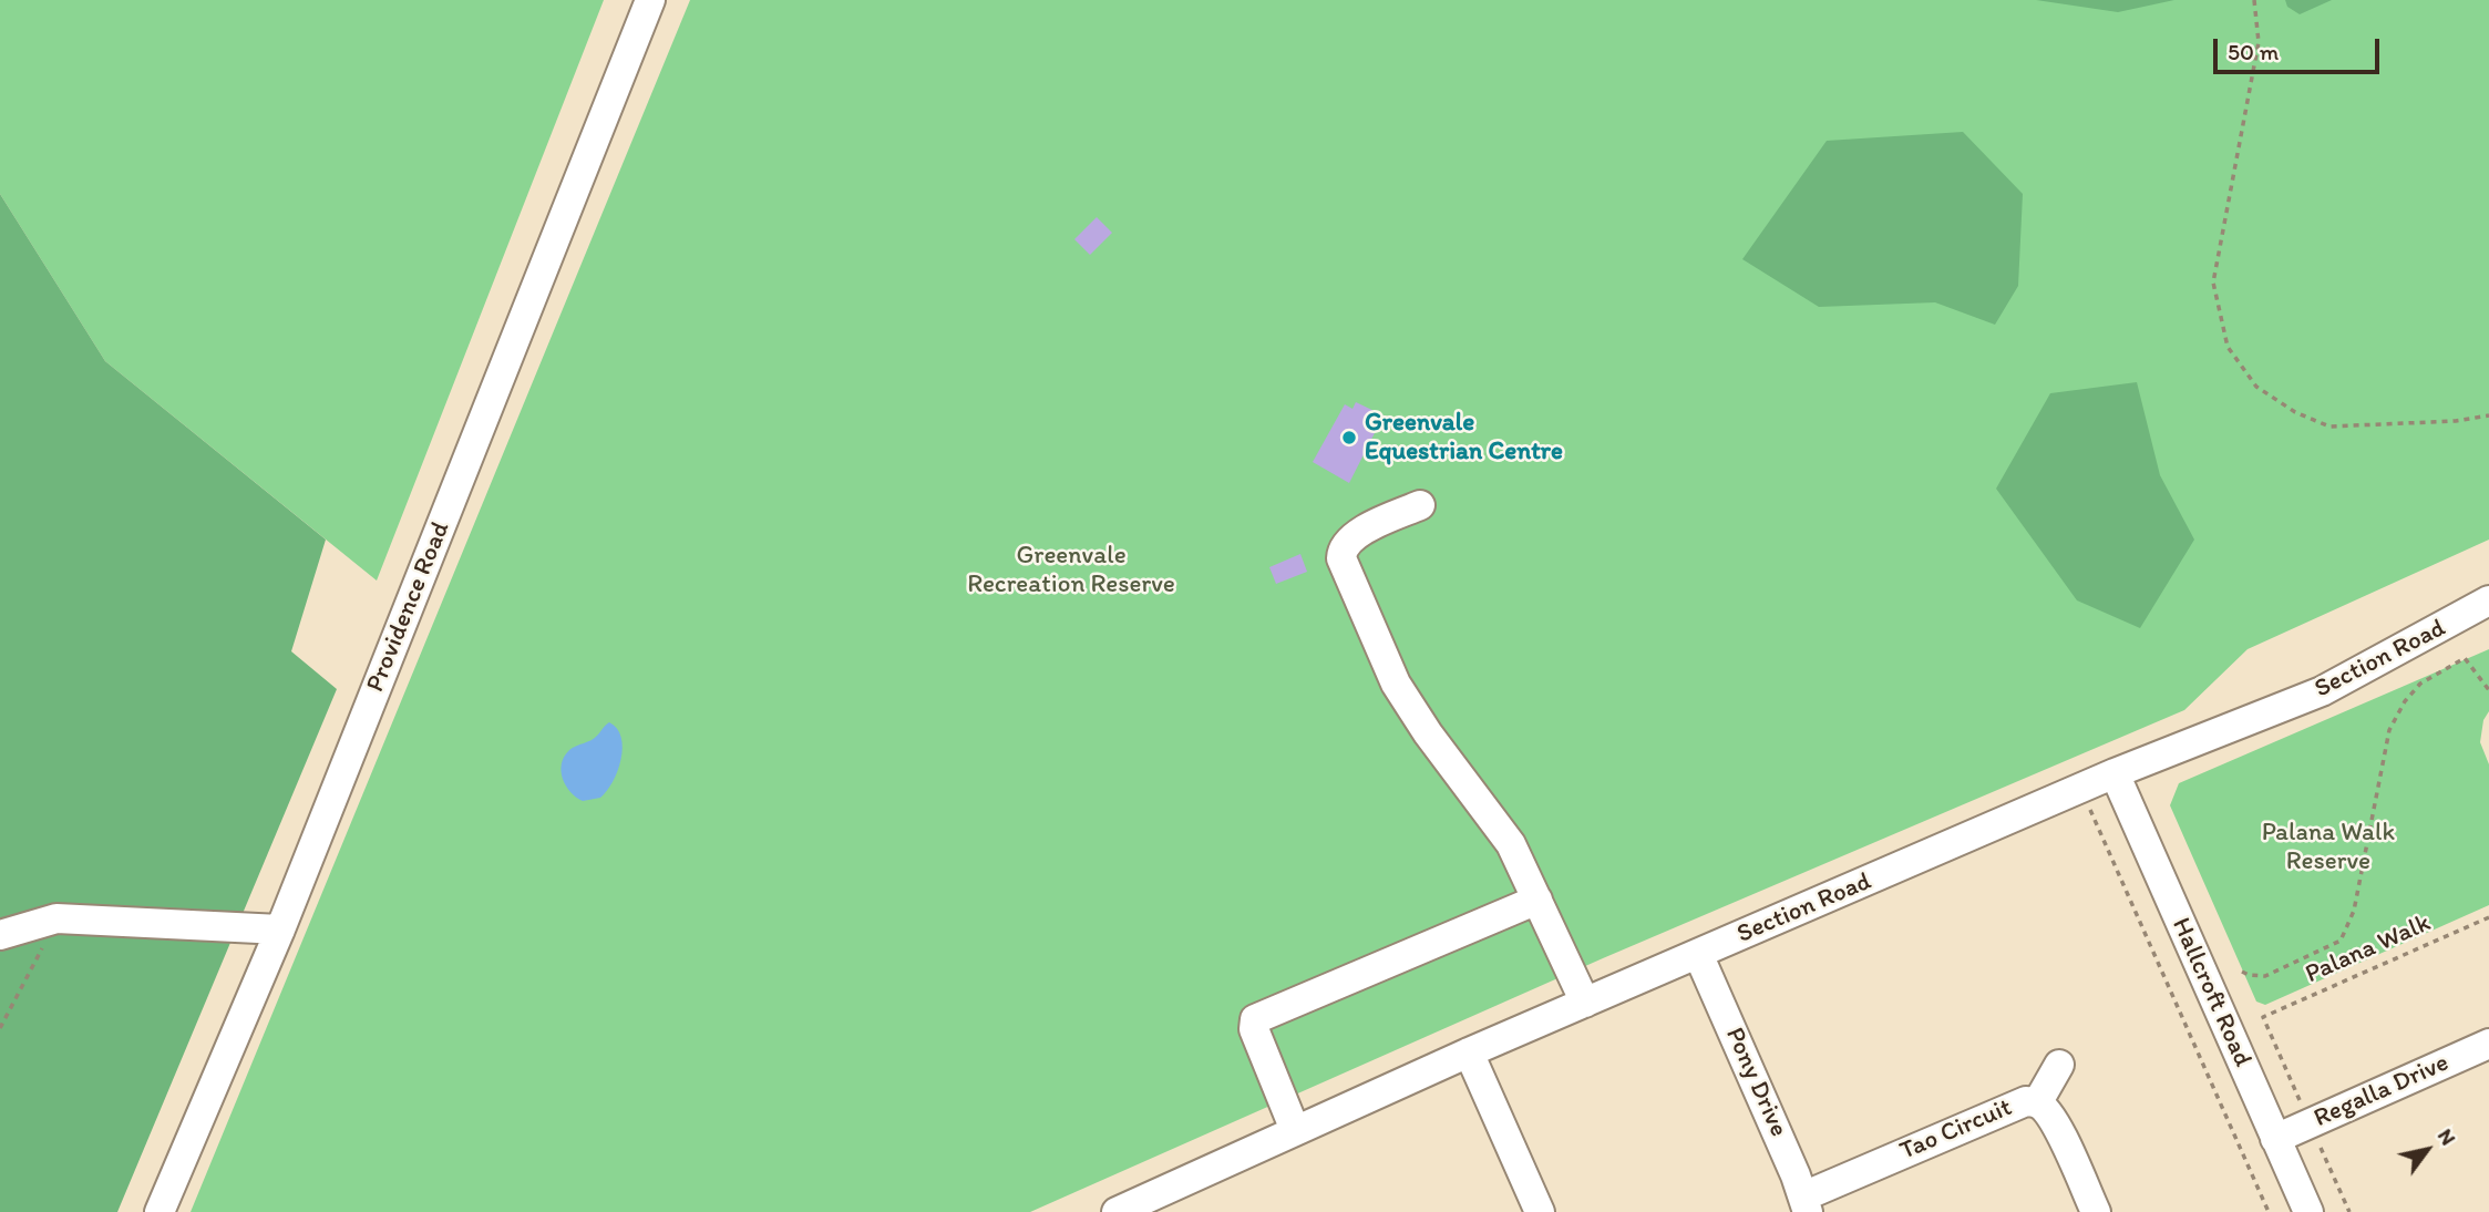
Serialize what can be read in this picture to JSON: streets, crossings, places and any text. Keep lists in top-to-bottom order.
{
  "streets": {
    "street": [
      "Providence Road",
      "Section Road",
      "Hallcroft Road",
      "Pony Drive",
      "Regalla Drive",
      "Tao Circuit"
    ],
    "path": ["Palana Walk"]
  },
  "crossings": [
    ["Section Road", "Hallcroft Road"],
    ["Section Road", "Pony Drive"],
    ["Hallcroft Road", "Regalla Drive"],
    ["Pony Drive", "Tao Circuit"]
  ],
  "parks": ["Greenvale Recreation Reserve", "Palana Walk Reserve"],
  "places": ["Greenvale Equestrian Centre"],
  "scale_bar": "50 m",
  "north": "top right"
}
